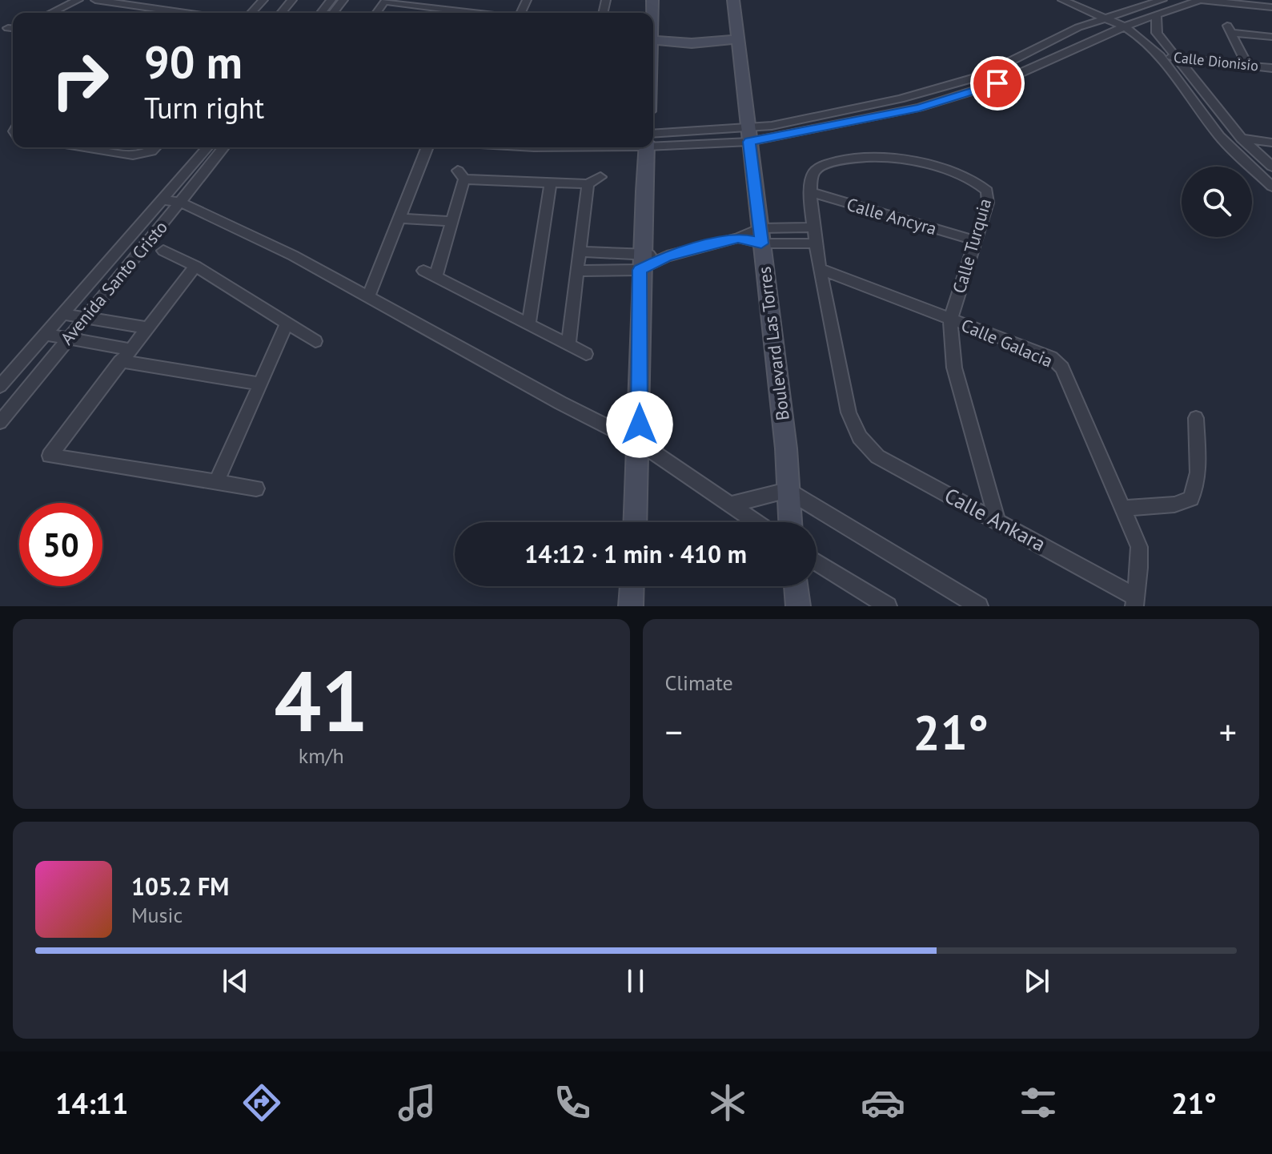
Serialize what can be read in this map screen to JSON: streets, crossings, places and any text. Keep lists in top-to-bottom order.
{
  "streets": {
    "main road": ["Boulevard Las Torres"],
    "street": [
      "Calle Dionisio",
      "Calle Ancyra",
      "Calle Turquia",
      "Avenida Santo Cristo",
      "Calle Galacia",
      "Calle Ankara"
    ]
  },
  "crossings": [
    ["Calle Ancyra", "Calle Turquia"],
    ["Calle Turquia", "Calle Galacia"],
    ["Calle Turquia", "Calle Ankara"],
    ["Calle Galacia", "Calle Ankara"]
  ],
  "page": {
    "turn": ["90 m", "Turn right"],
    "limit": "50",
    "trip": "14:12 · 1 min · 410 m",
    "tile": [
      ["41", "km/h"],
      "Climate"
    ],
    "heat": ["−", "21°", "+"],
    "song": ["105.2 FM", "Music"],
    "tabs": ["14:11", "21°"]
  }
}
